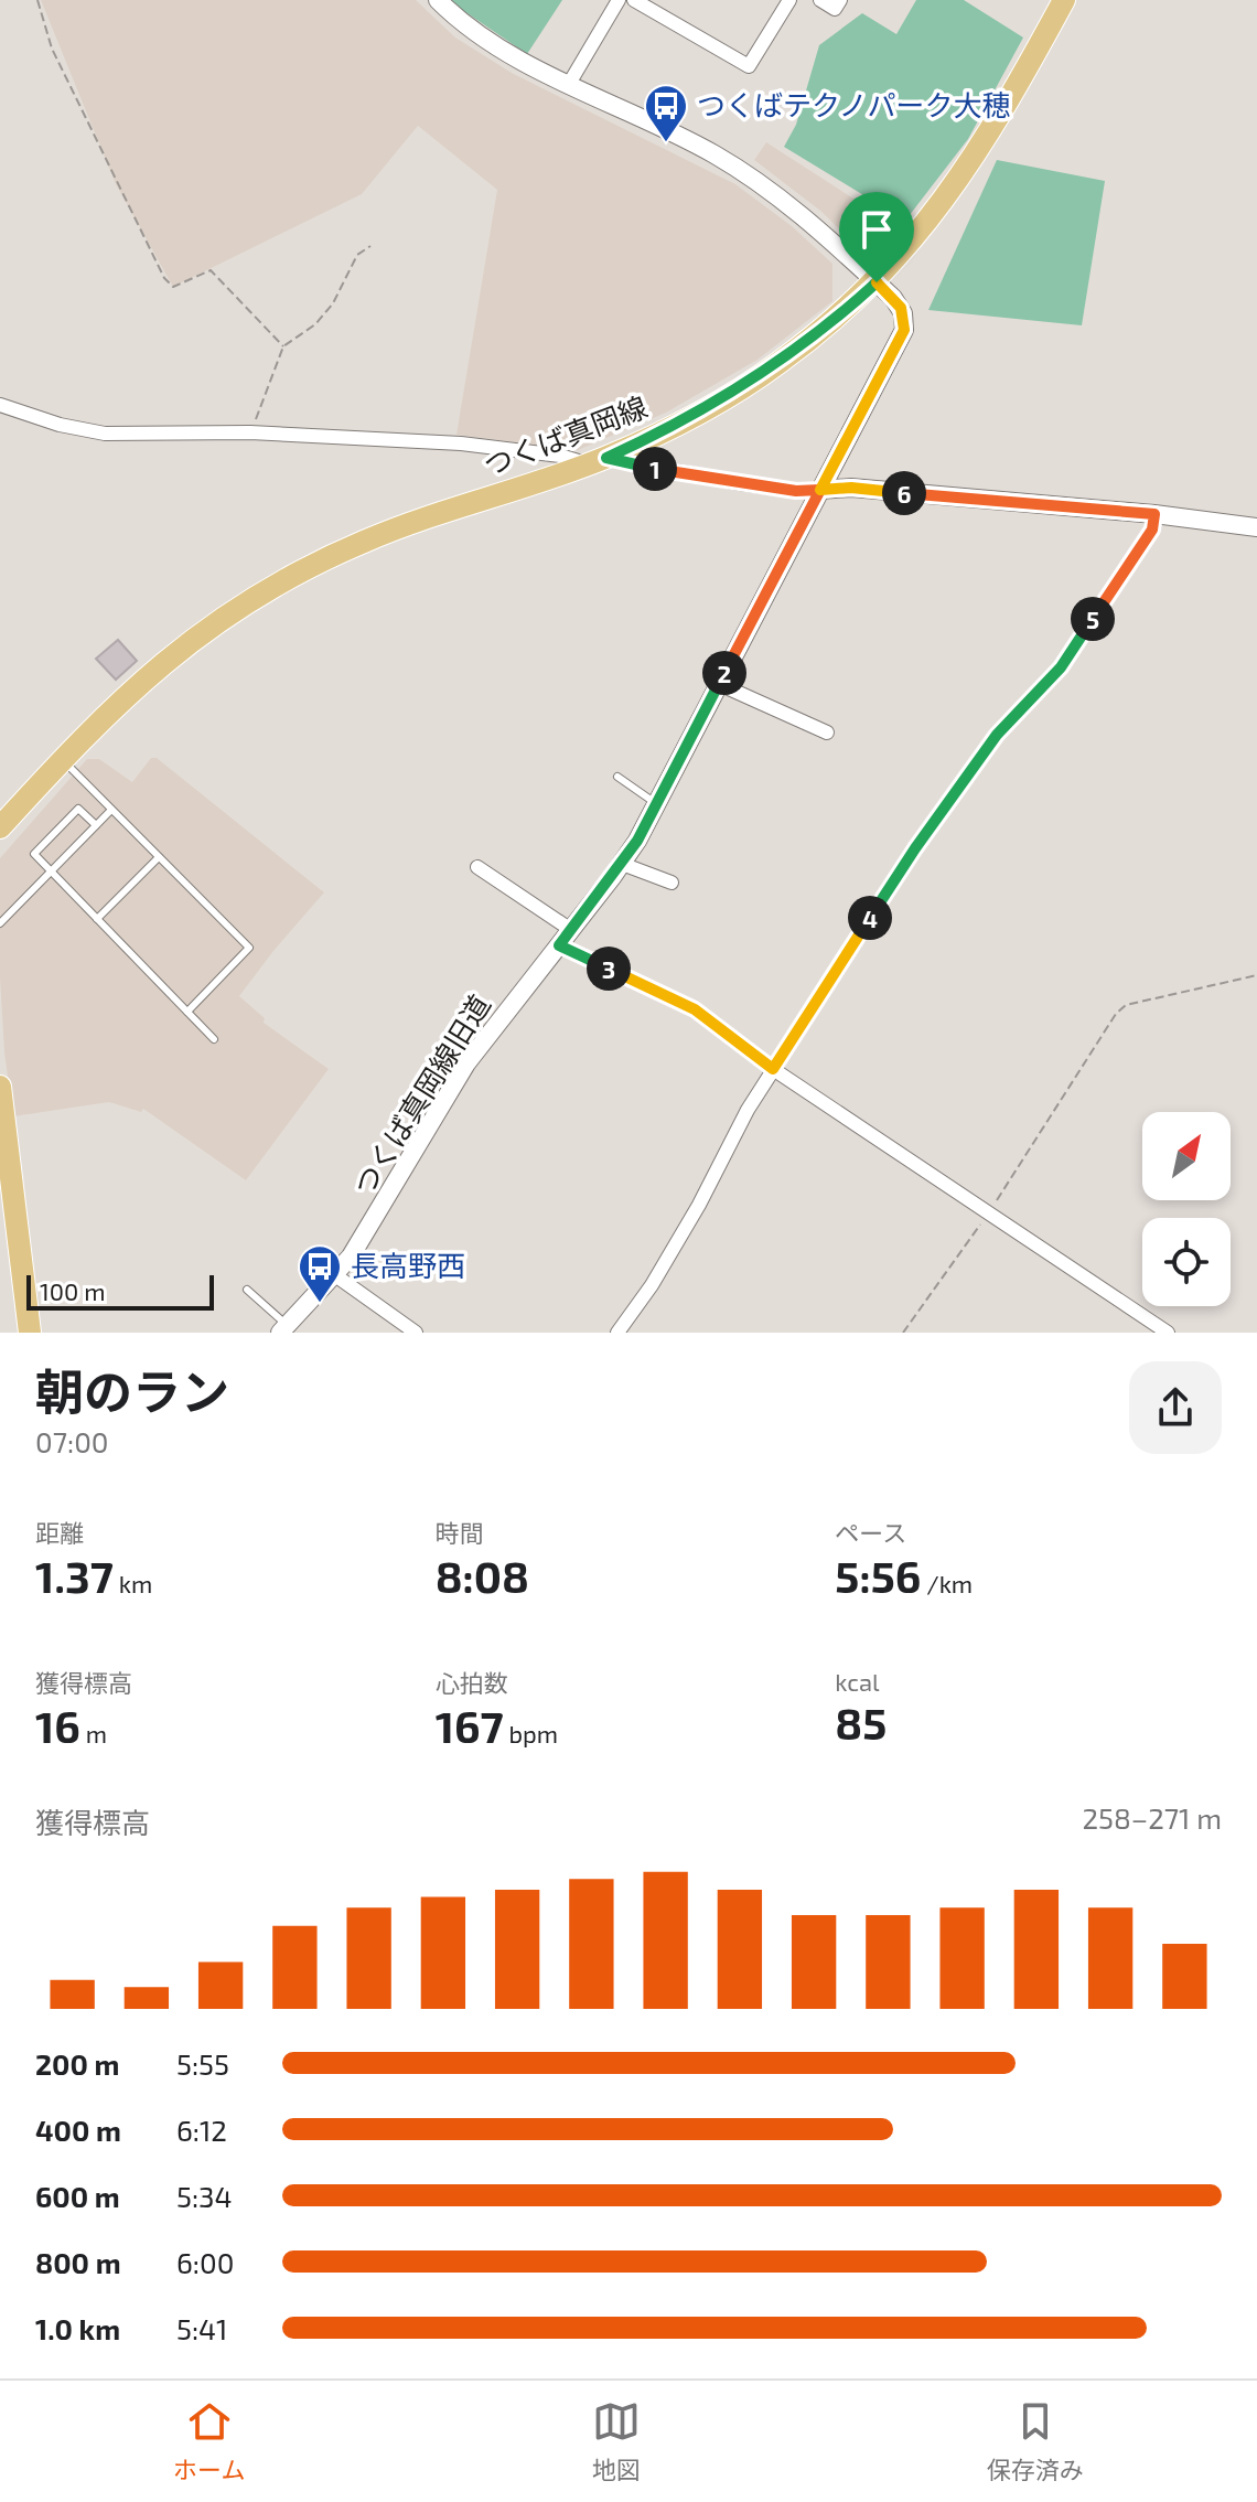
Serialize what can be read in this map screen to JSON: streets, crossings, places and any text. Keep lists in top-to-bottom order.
{
  "streets": {
    "main road": ["つくば真岡線"],
    "street": ["つくば真岡線旧道"]
  },
  "crossings": [
    ["つくば真岡線", "つくば真岡線旧道"]
  ],
  "places": {
    "bus stop": ["つくばテクノパーク大穂", "長高野西"]
  },
  "scale_bar": "100 m",
  "north": "top right",
  "page": {
    "pins": [
      "1",
      "6",
      "5",
      "2",
      "4",
      "3"
    ],
    "scale": "100 m",
    "heading": ["朝のラン", "07:00"],
    "stats": [
      ["距離", "1.37 km"],
      ["時間", "8:08"],
      ["ペース", "5:56 /km"],
      ["獲得標高", "16 m"],
      ["心拍数", "167 bpm"],
      ["kcal", "85"]
    ],
    "chart": ["獲得標高", "258–271 m"],
    "list": [
      {
        "name": "200 m",
        "note": "5:55"
      },
      {
        "name": "400 m",
        "note": "6:12"
      },
      {
        "name": "600 m",
        "note": "5:34"
      },
      {
        "name": "800 m",
        "note": "6:00"
      },
      {
        "name": "1.0 km",
        "note": "5:41"
      }
    ],
    "tabs": ["ホーム", "地図", "保存済み"]
  }
}
